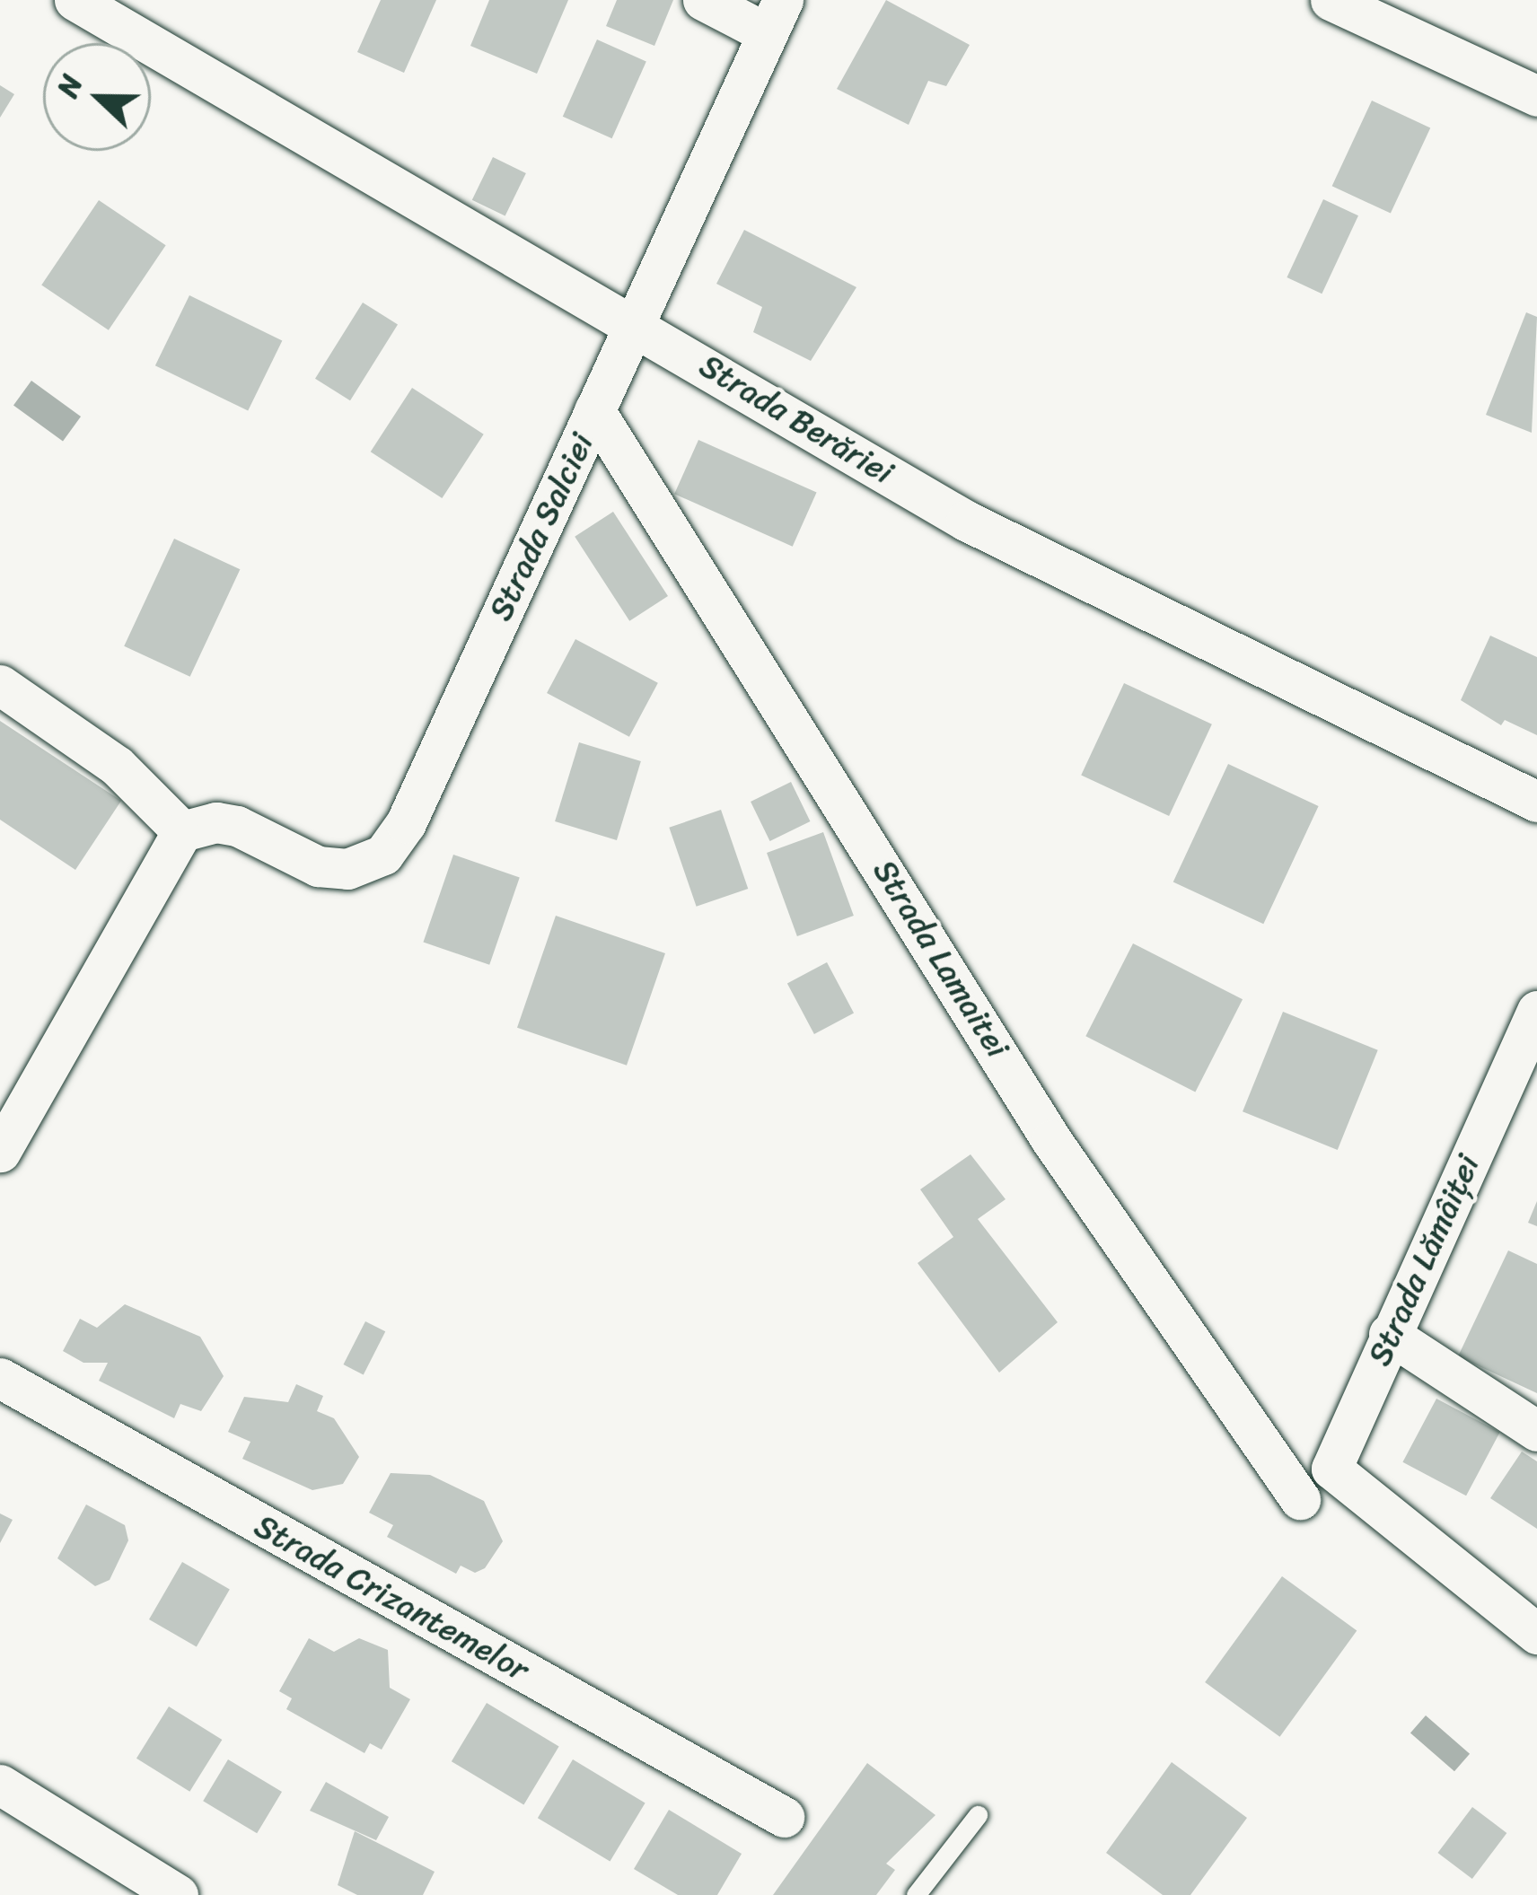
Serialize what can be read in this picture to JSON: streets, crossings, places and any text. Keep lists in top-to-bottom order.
{
  "streets": {
    "street": [
      "Strada Berăriei",
      "Strada Salciei",
      "Strada Lamaitei",
      "Strada Lămâiței",
      "Strada Crizantemelor"
    ]
  },
  "crossings": [
    ["Strada Berăriei", "Strada Salciei"],
    ["Strada Salciei", "Strada Lamaitei"]
  ],
  "north": "left"
}
